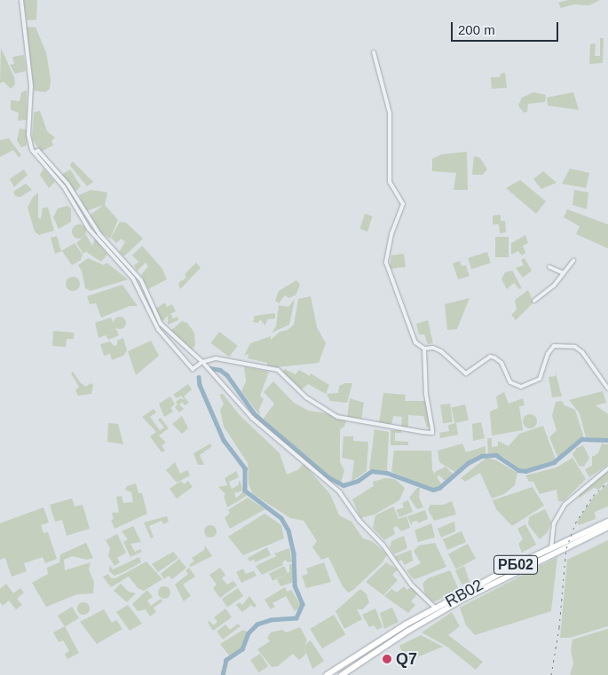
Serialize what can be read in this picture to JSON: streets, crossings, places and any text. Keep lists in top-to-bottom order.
{
  "streets": {
    "highway": ["РБ02", "RB02"]
  },
  "places": ["Q7"],
  "scale_bar": "200 m"
}
